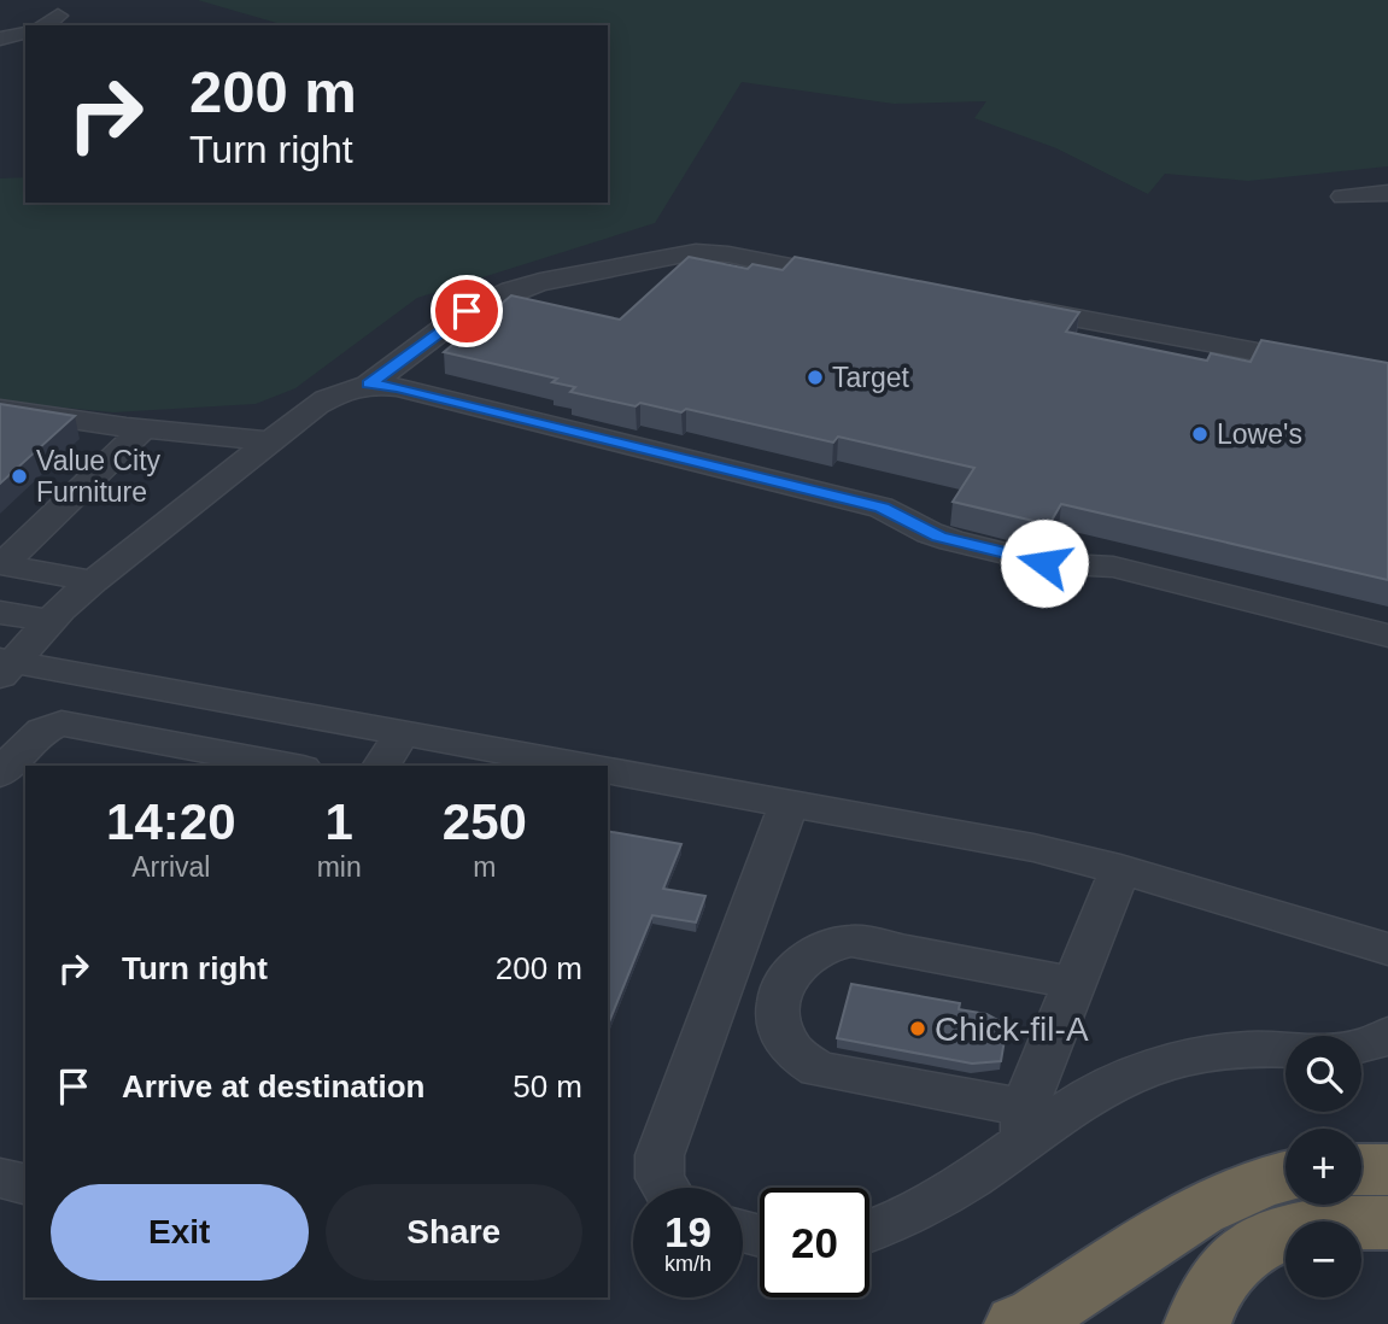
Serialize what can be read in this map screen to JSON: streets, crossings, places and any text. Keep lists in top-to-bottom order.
{
  "places": [
    "Target",
    "Lowe's",
    "Value City Furniture",
    "Chick-fil-A"
  ],
  "page": {
    "turn": ["200 m", "Turn right"],
    "eta": [
      "14:20",
      "Arrival",
      "1",
      "min",
      "250",
      "m"
    ],
    "list": [
      {
        "name": "Turn right",
        "value": "200 m"
      },
      {
        "name": "Arrive at destination",
        "value": "50 m"
      }
    ],
    "map_buttons": ["+", "−"],
    "buttons": ["Exit", "Share"],
    "speed": "19 km/h",
    "limit": "20"
  }
}
